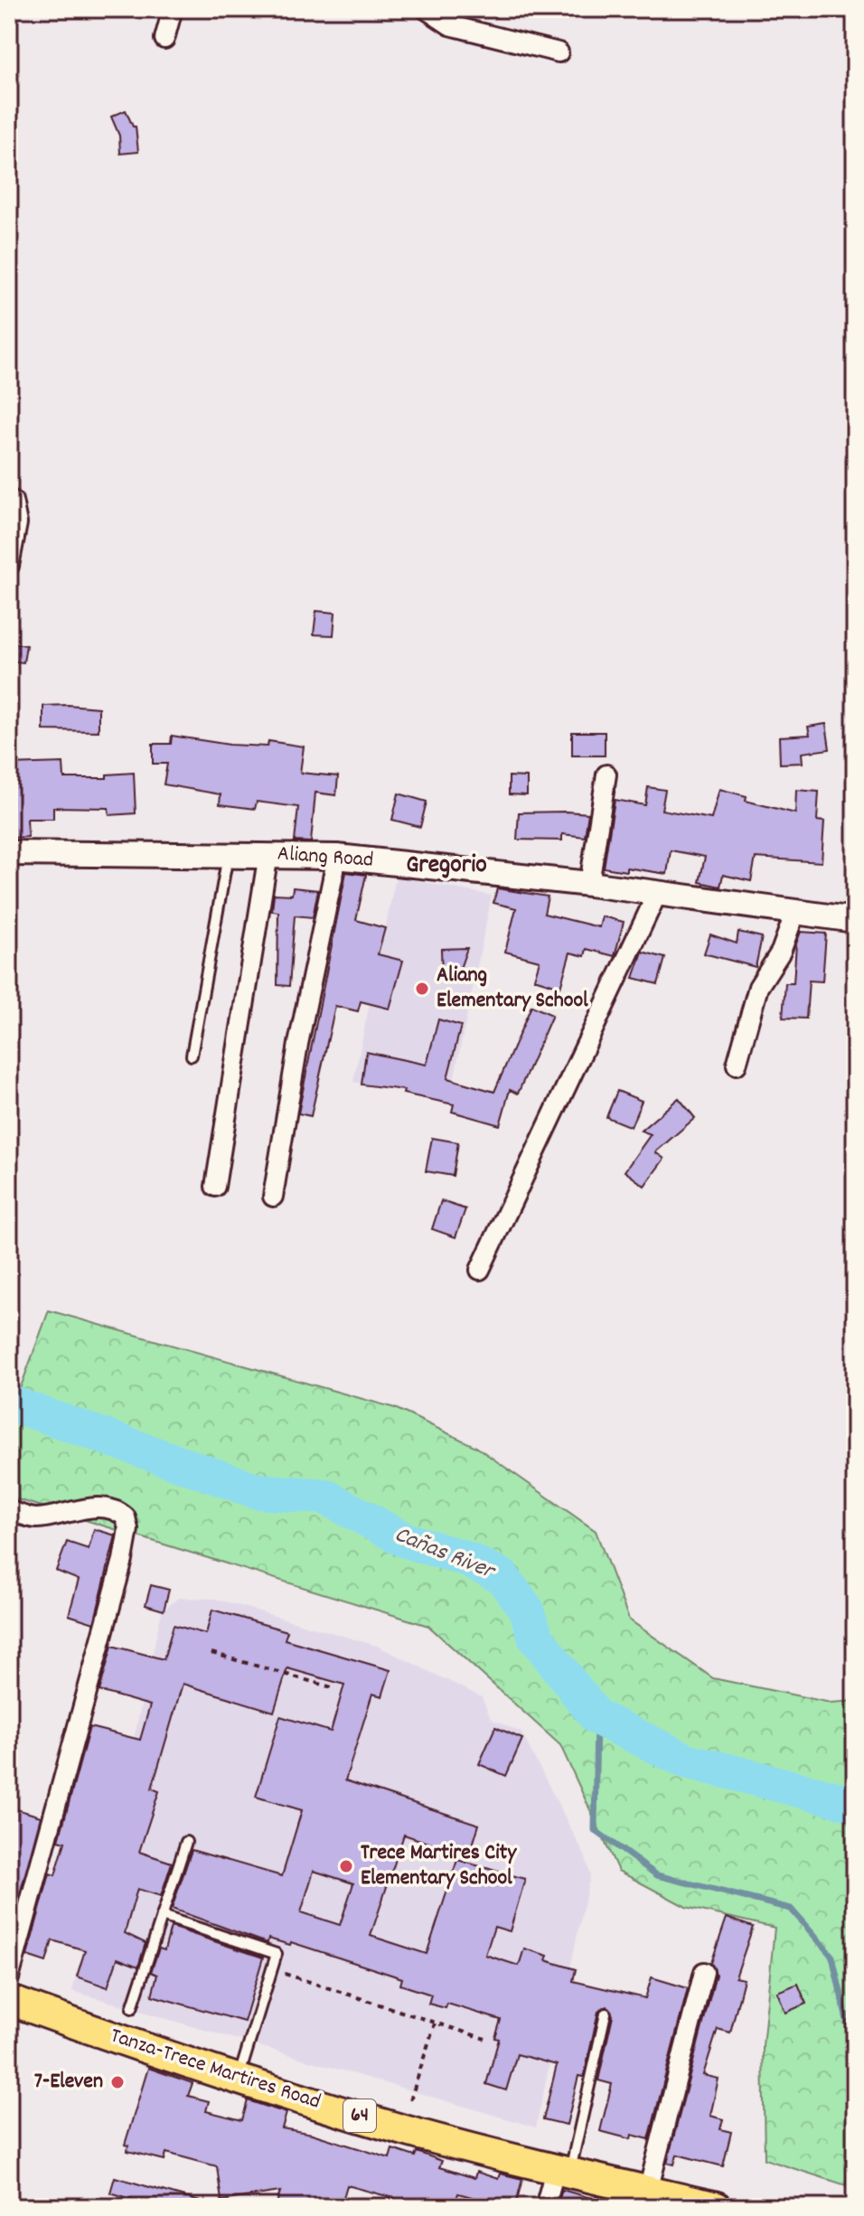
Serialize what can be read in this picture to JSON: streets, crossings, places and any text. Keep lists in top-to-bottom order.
{
  "streets": {
    "main road": ["Tanza-Trece Martires Road", "64"],
    "street": ["Aliang Road"]
  },
  "districts": ["Gregorio"],
  "water": ["Cañas River"],
  "places": ["Aliang Elementary School", "Trece Martires City Elementary School", "7-Eleven"]
}
